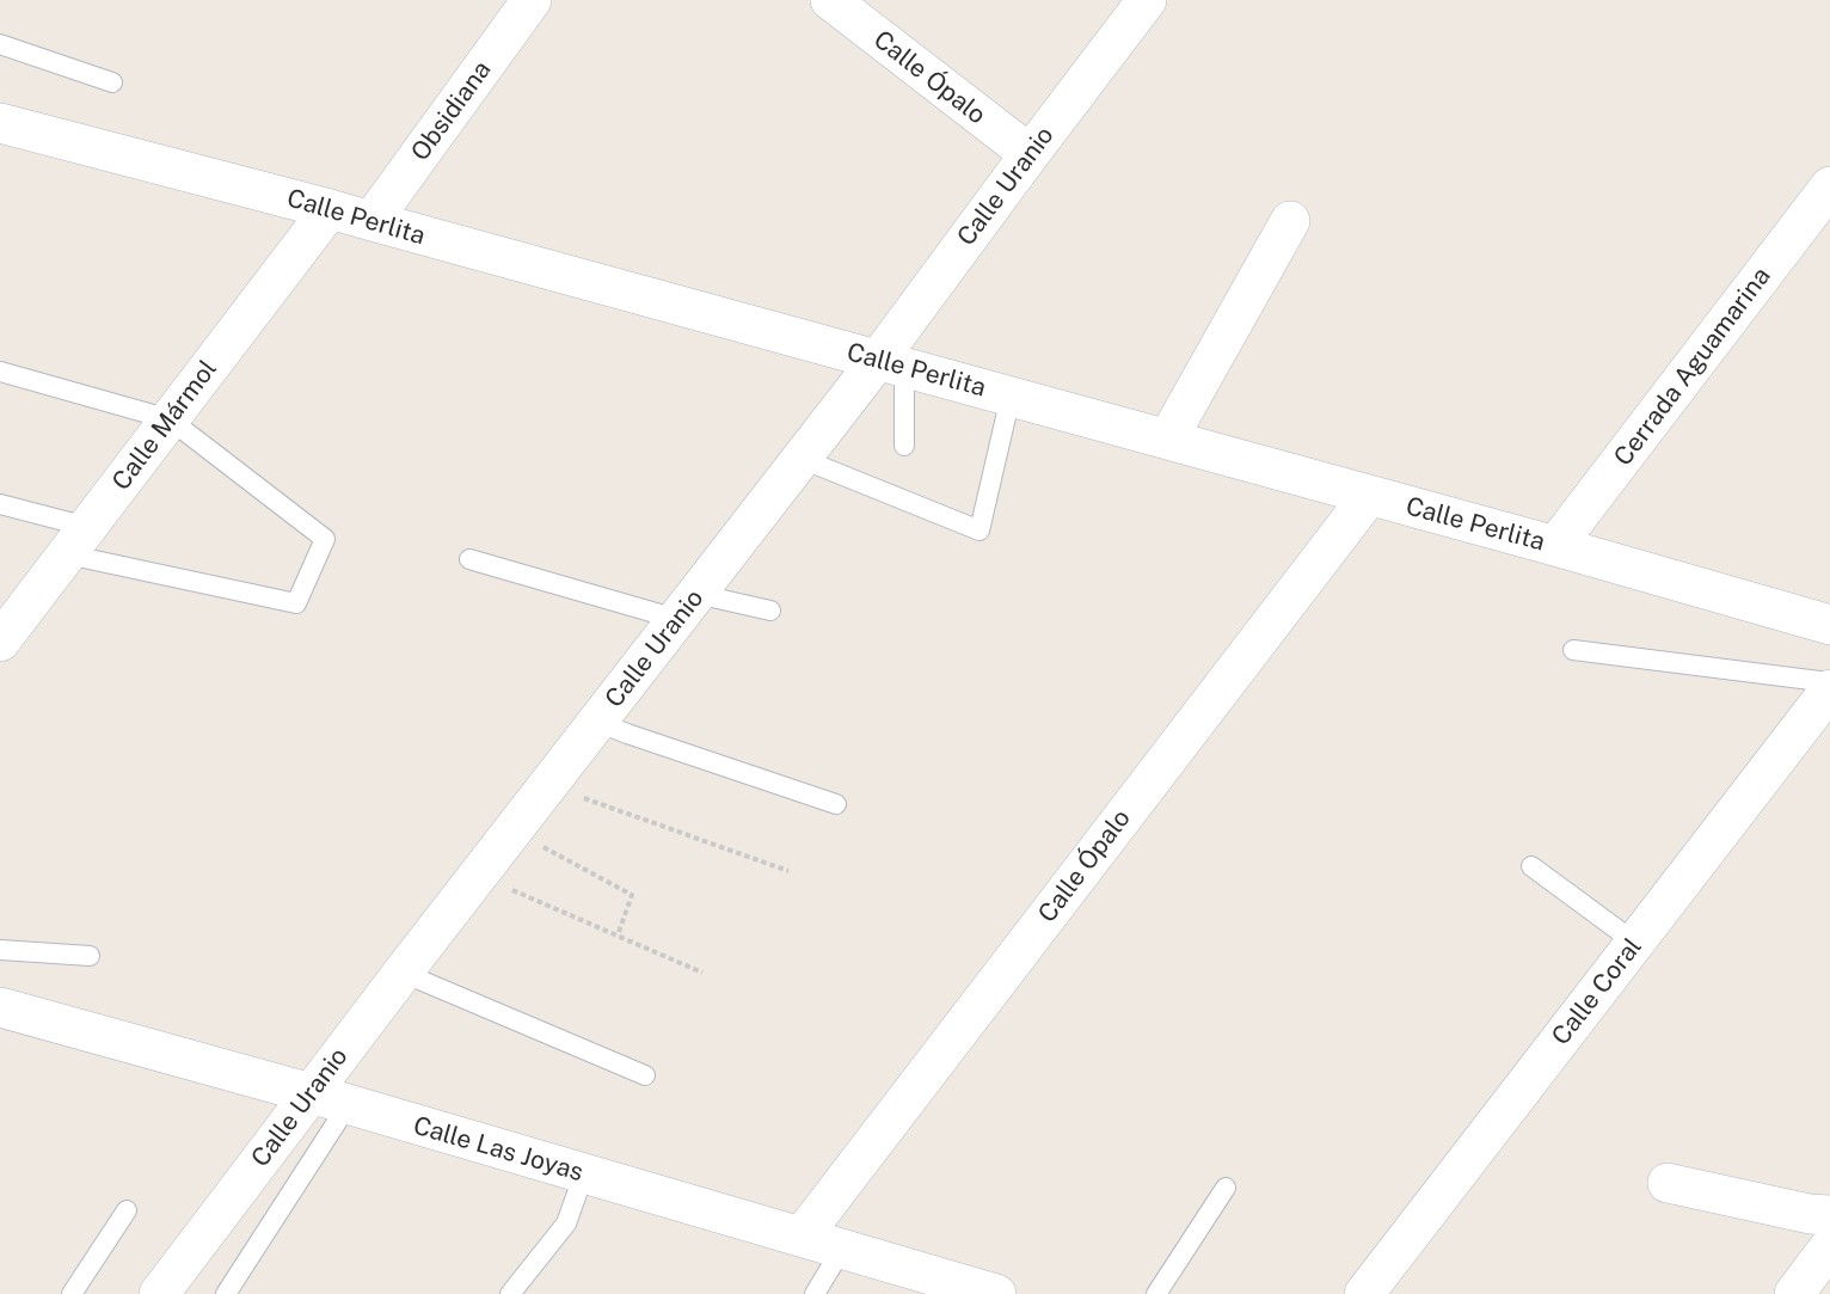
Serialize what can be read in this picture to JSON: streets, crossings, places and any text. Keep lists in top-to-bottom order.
{
  "streets": {
    "street": [
      "Calle Ópalo",
      "Obsidiana",
      "Calle Uranio",
      "Calle Perlita",
      "Cerrada Aguamarina",
      "Calle Mármol",
      "Calle Coral",
      "Calle Las Joyas"
    ]
  },
  "crossings": [
    ["Calle Ópalo", "Calle Uranio"],
    ["Calle Ópalo", "Calle Perlita"],
    ["Calle Ópalo", "Calle Las Joyas"],
    ["Obsidiana", "Calle Perlita"],
    ["Calle Uranio", "Calle Perlita"],
    ["Calle Uranio", "Calle Las Joyas"],
    ["Calle Perlita", "Cerrada Aguamarina"],
    ["Calle Perlita", "Calle Mármol"]
  ]
}
